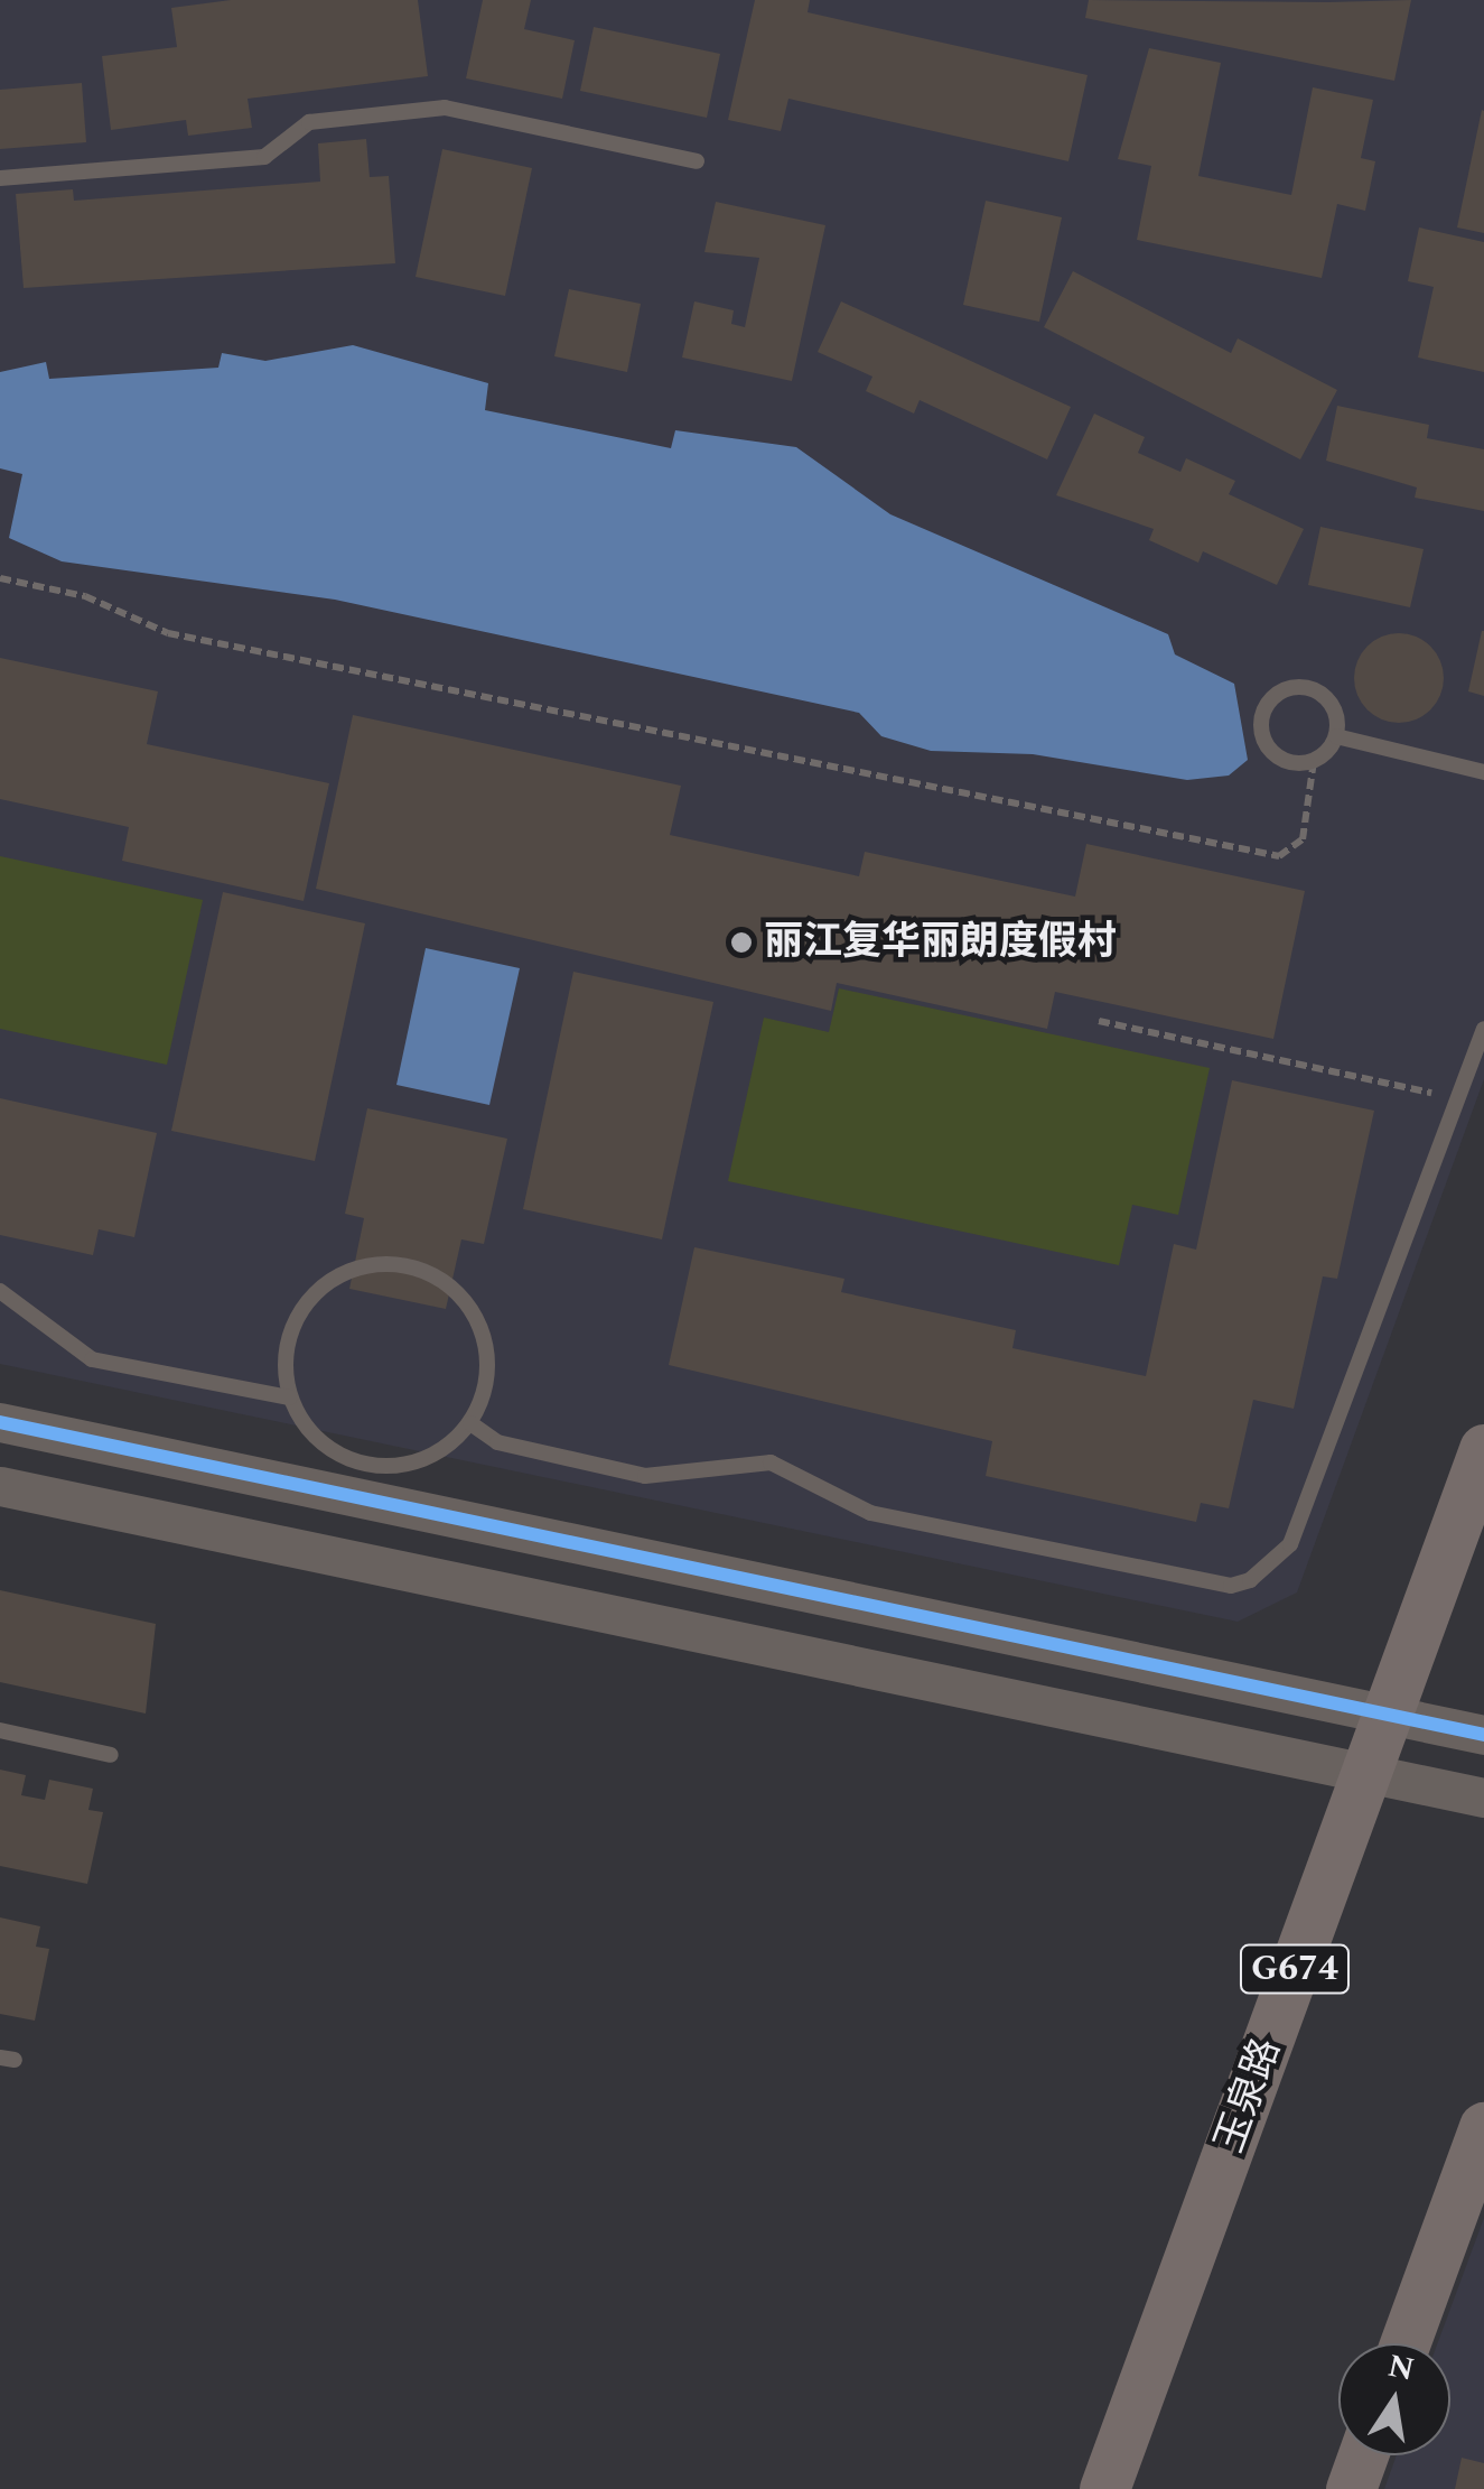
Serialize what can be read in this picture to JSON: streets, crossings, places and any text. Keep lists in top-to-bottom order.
{
  "streets": {
    "highway": ["G674", "玉泉路"]
  },
  "places": ["丽江复华丽朗度假村"],
  "north": "top"
}
